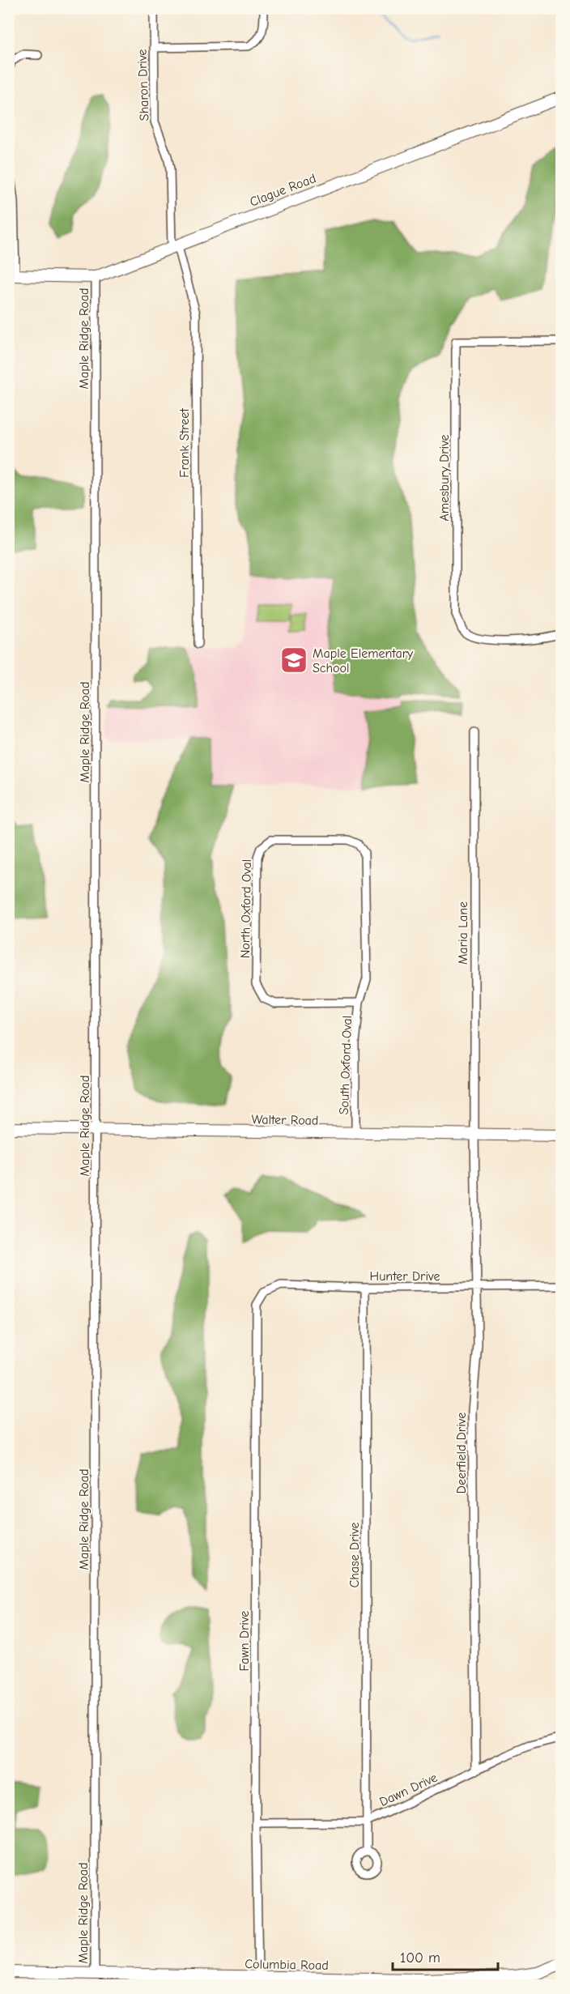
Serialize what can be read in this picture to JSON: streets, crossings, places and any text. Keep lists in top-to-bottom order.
{
  "streets": {
    "main road": ["Clague Road", "Walter Road", "Columbia Road"],
    "street": [
      "Sharon Drive",
      "Maple Ridge Road",
      "Frank Street",
      "Amesbury Drive",
      "North Oxford Oval",
      "Maria Lane",
      "South Oxford Oval",
      "Hunter Drive",
      "Deerfield Drive",
      "Chase Drive",
      "Fawn Drive",
      "Dawn Drive"
    ]
  },
  "crossings": [
    ["Sharon Drive", "Clague Road"],
    ["Sharon Drive", "Frank Street"],
    ["Clague Road", "Maple Ridge Road"],
    ["Clague Road", "Frank Street"],
    ["Maple Ridge Road", "Walter Road"],
    ["Maple Ridge Road", "Columbia Road"],
    ["North Oxford Oval", "South Oxford Oval"],
    ["Maria Lane", "Walter Road"],
    ["Maria Lane", "Deerfield Drive"],
    ["South Oxford Oval", "Walter Road"],
    ["Walter Road", "Deerfield Drive"],
    ["Hunter Drive", "Deerfield Drive"],
    ["Hunter Drive", "Chase Drive"],
    ["Hunter Drive", "Fawn Drive"],
    ["Deerfield Drive", "Dawn Drive"],
    ["Chase Drive", "Dawn Drive"],
    ["Fawn Drive", "Dawn Drive"],
    ["Fawn Drive", "Columbia Road"]
  ],
  "places": {
    "school or university": ["Maple Elementary School"]
  },
  "scale_bar": "100 m"
}
